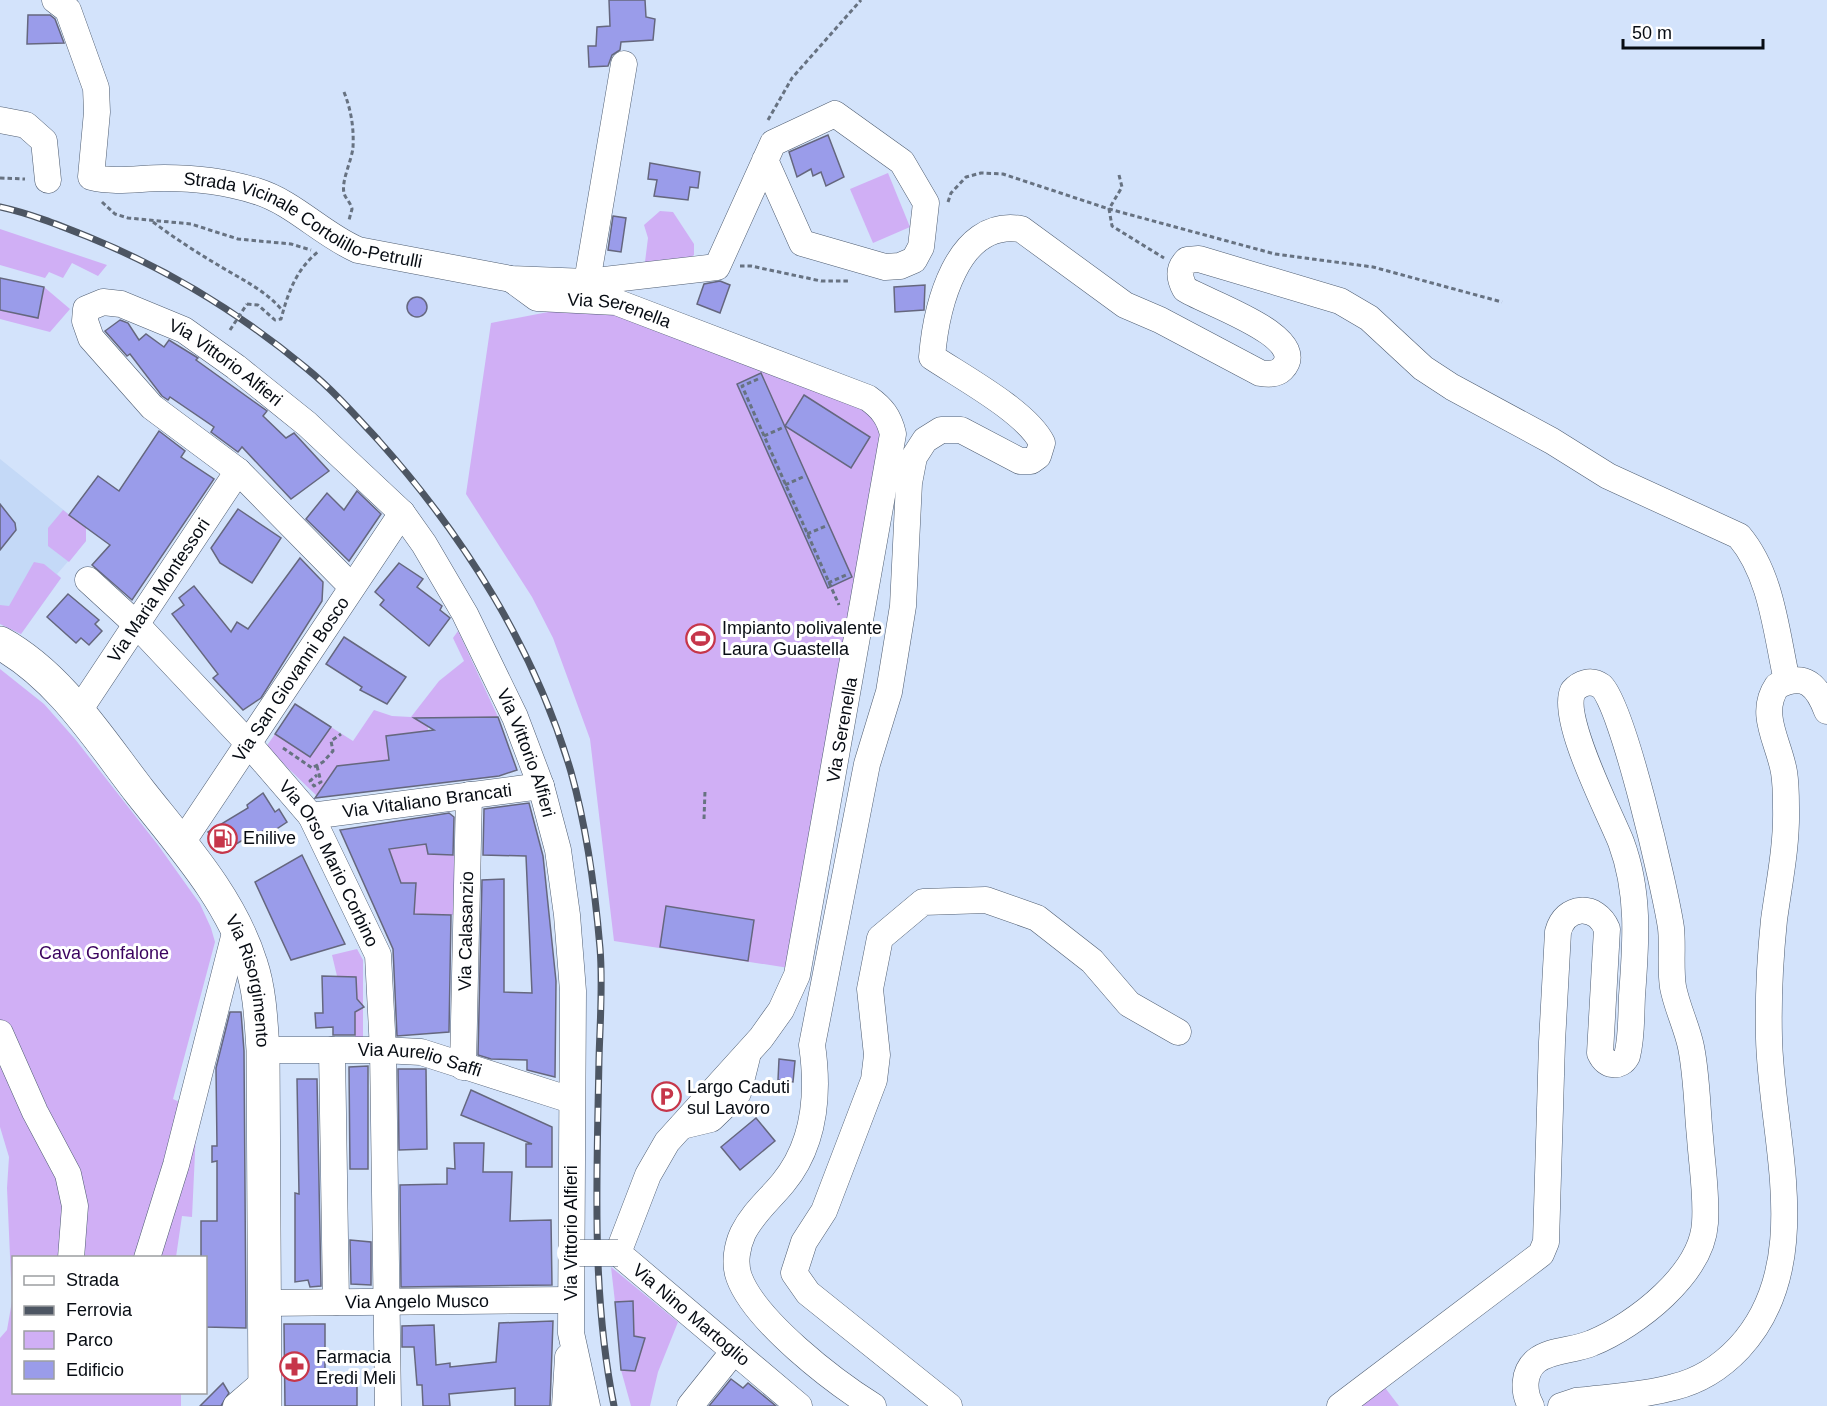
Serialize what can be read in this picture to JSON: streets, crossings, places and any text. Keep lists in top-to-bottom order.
{
  "streets": {
    "main road": ["Via Risorgimento"],
    "street": [
      "Strada Vicinale Cortolillo-Petrulli",
      "Via Serenella",
      "Via Vittorio Alfieri",
      "Via Maria Montessori",
      "Via San Giovanni Bosco",
      "Via Vitaliano Brancati",
      "Via Orso Mario Corbino",
      "Via Calasanzio",
      "Via Aurelio Saffi",
      "Via Angelo Musco",
      "Via Nino Martoglio"
    ]
  },
  "crossings": [
    ["Strada Vicinale Cortolillo-Petrulli", "Via Serenella"],
    ["Via Serenella", "Via Nino Martoglio"],
    ["Via Vittorio Alfieri", "Via Maria Montessori"],
    ["Via Vittorio Alfieri", "Via San Giovanni Bosco"],
    ["Via Vittorio Alfieri", "Via Vitaliano Brancati"],
    ["Via Vittorio Alfieri", "Via Aurelio Saffi"],
    ["Via Vittorio Alfieri", "Via Angelo Musco"],
    ["Via Vittorio Alfieri", "Via Nino Martoglio"],
    ["Via Maria Montessori", "Via Orso Mario Corbino"],
    ["Via Maria Montessori", "Via Risorgimento"],
    ["Via San Giovanni Bosco", "Via Orso Mario Corbino"],
    ["Via San Giovanni Bosco", "Via Risorgimento"],
    ["Via Vitaliano Brancati", "Via Orso Mario Corbino"],
    ["Via Vitaliano Brancati", "Via Calasanzio"],
    ["Via Orso Mario Corbino", "Via Aurelio Saffi"],
    ["Via Orso Mario Corbino", "Via Angelo Musco"],
    ["Via Calasanzio", "Via Aurelio Saffi"],
    ["Via Risorgimento", "Via Aurelio Saffi"],
    ["Via Risorgimento", "Via Angelo Musco"]
  ],
  "parks": ["Cava Gonfalone"],
  "places": {
    "sports": ["Impianto polivalente Laura Guastella"],
    "fuel station": ["Enilive"],
    "parking": ["Largo Caduti sul Lavoro"],
    "pharmacy": ["Farmacia Eredi Meli"]
  },
  "legend": [
    "Strada",
    "Ferrovia",
    "Parco",
    "Edificio"
  ],
  "scale_bar": "50 m"
}
